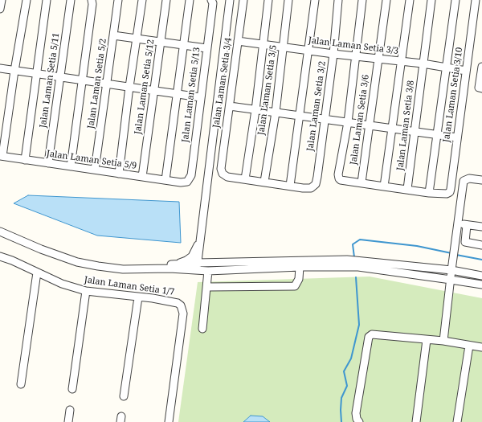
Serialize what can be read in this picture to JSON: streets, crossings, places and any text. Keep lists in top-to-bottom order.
{
  "streets": {
    "street": [
      "Jalan Laman Setia 3/3",
      "Jalan Laman Setia 5/11",
      "Jalan Laman Setia 3/4",
      "Jalan Laman Setia 5/2",
      "Jalan Laman Setia 5/12",
      "Jalan Laman Setia 3/5",
      "Jalan Laman Setia 5/13",
      "Jalan Laman Setia 3/10",
      "Jalan Laman Setia 3/2",
      "Jalan Laman Setia 3/6",
      "Jalan Laman Setia 3/8",
      "Jalan Laman Setia 5/9",
      "Jalan Laman Setia 1/7"
    ]
  },
  "crossings": [
    ["Jalan Laman Setia 3/3", "Jalan Laman Setia 3/4"],
    ["Jalan Laman Setia 3/3", "Jalan Laman Setia 3/5"],
    ["Jalan Laman Setia 3/3", "Jalan Laman Setia 3/10"],
    ["Jalan Laman Setia 3/3", "Jalan Laman Setia 3/2"],
    ["Jalan Laman Setia 3/3", "Jalan Laman Setia 3/6"],
    ["Jalan Laman Setia 3/3", "Jalan Laman Setia 3/8"],
    ["Jalan Laman Setia 5/11", "Jalan Laman Setia 5/9"],
    ["Jalan Laman Setia 5/2", "Jalan Laman Setia 5/9"],
    ["Jalan Laman Setia 5/12", "Jalan Laman Setia 5/9"],
    ["Jalan Laman Setia 5/13", "Jalan Laman Setia 5/9"]
  ]
}
